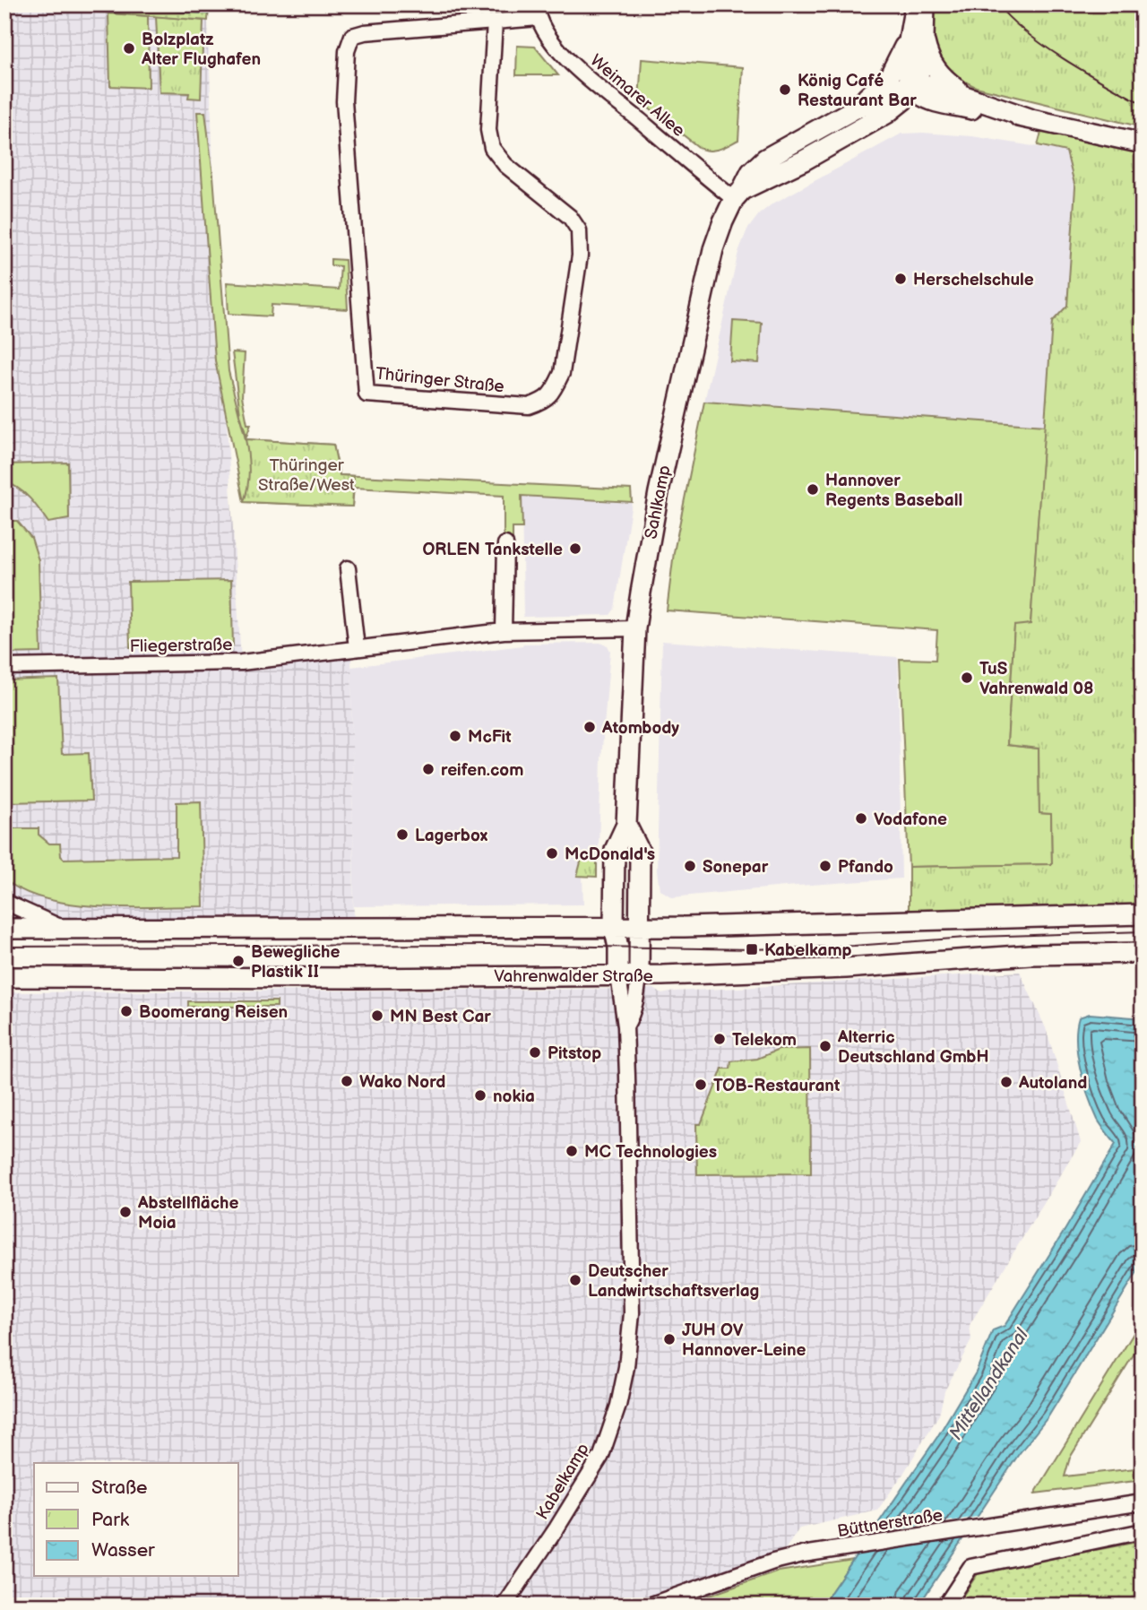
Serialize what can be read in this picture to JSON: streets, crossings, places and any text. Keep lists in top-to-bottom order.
{
  "streets": {
    "main road": ["Sahlkamp", "Vahrenwalder Straße"],
    "street": [
      "Weimarer Allee",
      "Thüringer Straße",
      "Fliegerstraße",
      "Kabelkamp",
      "Büttnerstraße"
    ]
  },
  "crossings": [
    ["Weimarer Allee", "Thüringer Straße"],
    ["Weimarer Allee", "Sahlkamp"],
    ["Sahlkamp", "Fliegerstraße"],
    ["Sahlkamp", "Vahrenwalder Straße"],
    ["Sahlkamp", "Kabelkamp"],
    ["Vahrenwalder Straße", "Kabelkamp"]
  ],
  "water": ["Mittellandkanal"],
  "parks": ["Thüringer Straße/West"],
  "places": {
    "other": [
      "Bolzplatz Alter Flughafen",
      "König Café Restaurant Bar",
      "Herschelschule",
      "Hannover Regents Baseball",
      "ORLEN Tankstelle",
      "TuS Vahrenwald 08",
      "Atombody",
      "McFit",
      "reifen.com",
      "Vodafone",
      "Lagerbox",
      "McDonald's",
      "Sonepar",
      "Pfando",
      "Bewegliche Plastik II",
      "Boomerang Reisen",
      "MN Best Car",
      "Telekom",
      "Alterric Deutschland GmbH",
      "Pitstop",
      "Wako Nord",
      "Autoland",
      "TOB-Restaurant",
      "nokia",
      "MC Technologies",
      "Abstellfläche Moia",
      "Deutscher Landwirtschaftsverlag",
      "JUH OV Hannover-Leine"
    ],
    "transit": ["Kabelkamp"]
  },
  "legend": ["Straße", "Park", "Wasser"]
}
